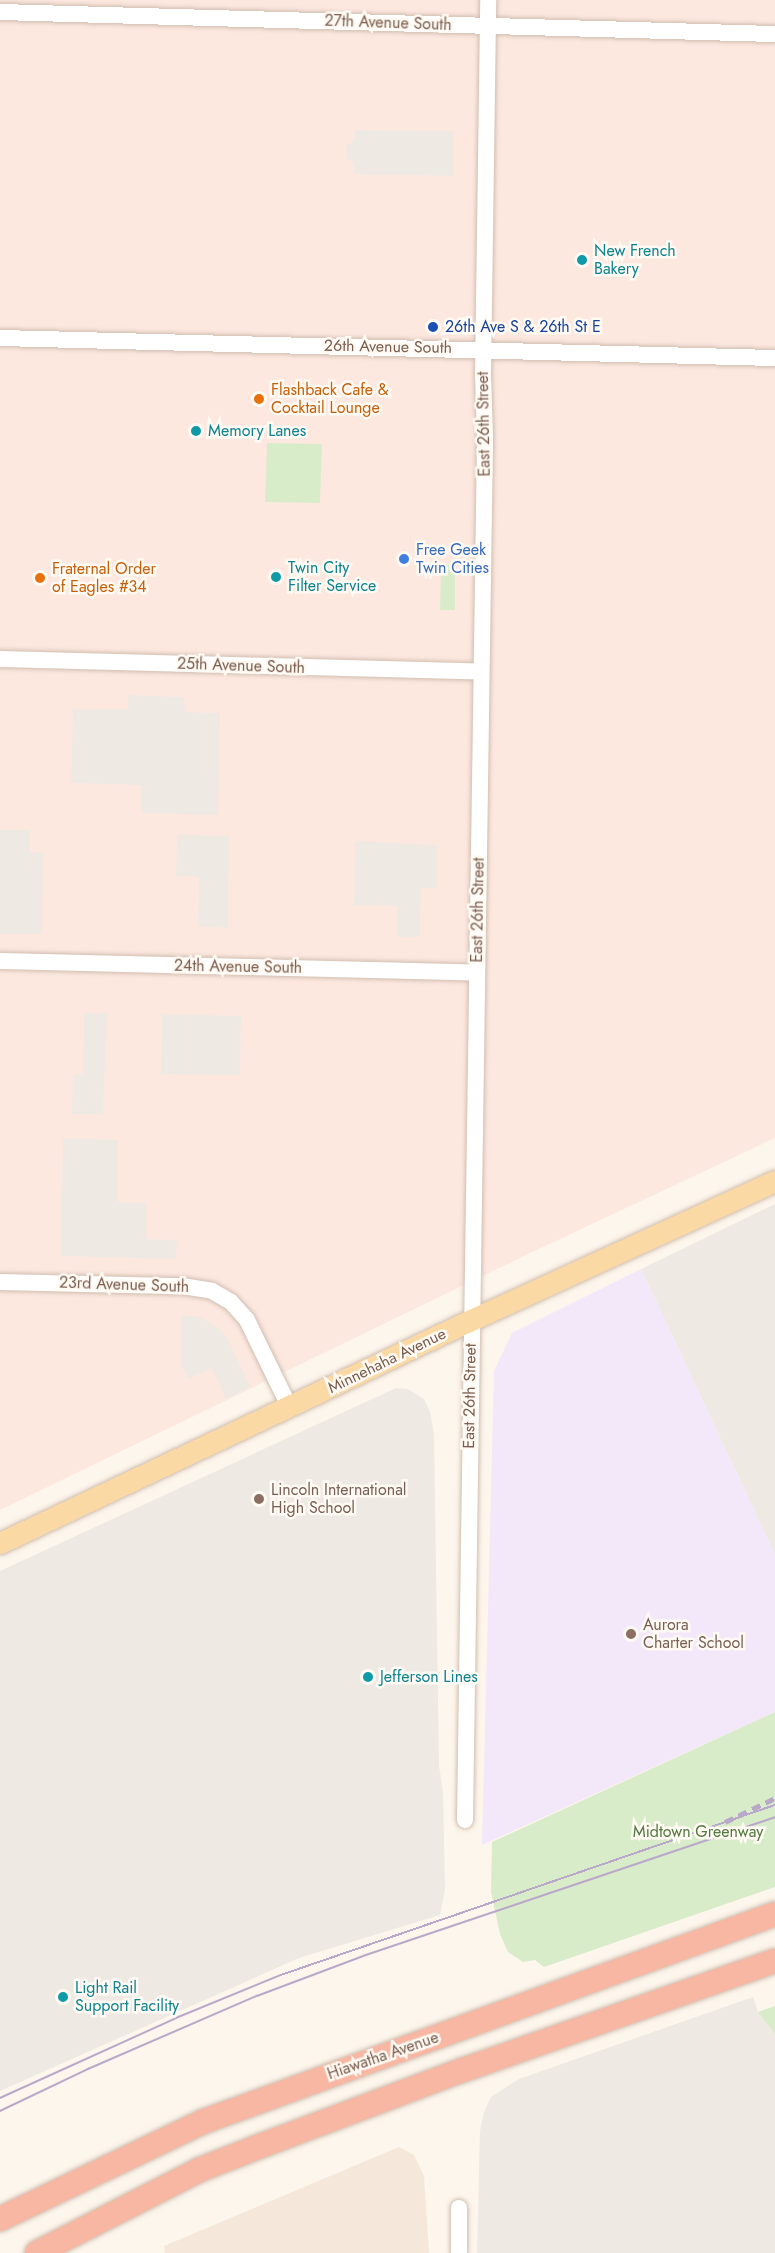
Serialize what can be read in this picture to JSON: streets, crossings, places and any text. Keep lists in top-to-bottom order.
{
  "streets": {
    "highway": ["Hiawatha Avenue"],
    "main road": ["Minnehaha Avenue"],
    "street": [
      "27th Avenue South",
      "26th Avenue South",
      "East 26th Street",
      "25th Avenue South",
      "24th Avenue South",
      "23rd Avenue South"
    ]
  },
  "crossings": [
    ["27th Avenue South", "East 26th Street"],
    ["26th Avenue South", "East 26th Street"],
    ["East 26th Street", "25th Avenue South"],
    ["East 26th Street", "24th Avenue South"],
    ["East 26th Street", "Minnehaha Avenue"],
    ["23rd Avenue South", "Minnehaha Avenue"]
  ],
  "parks": ["Midtown Greenway"],
  "places": [
    "New French Bakery",
    "26th Ave S & 26th St E",
    "Flashback Cafe & Cocktail Lounge",
    "Memory Lanes",
    "Free Geek Twin Cities",
    "Twin City Filter Service",
    "Fraternal Order of Eagles #34",
    "Lincoln International High School",
    "Aurora Charter School",
    "Jefferson Lines",
    "Light Rail Support Facility"
  ]
}
